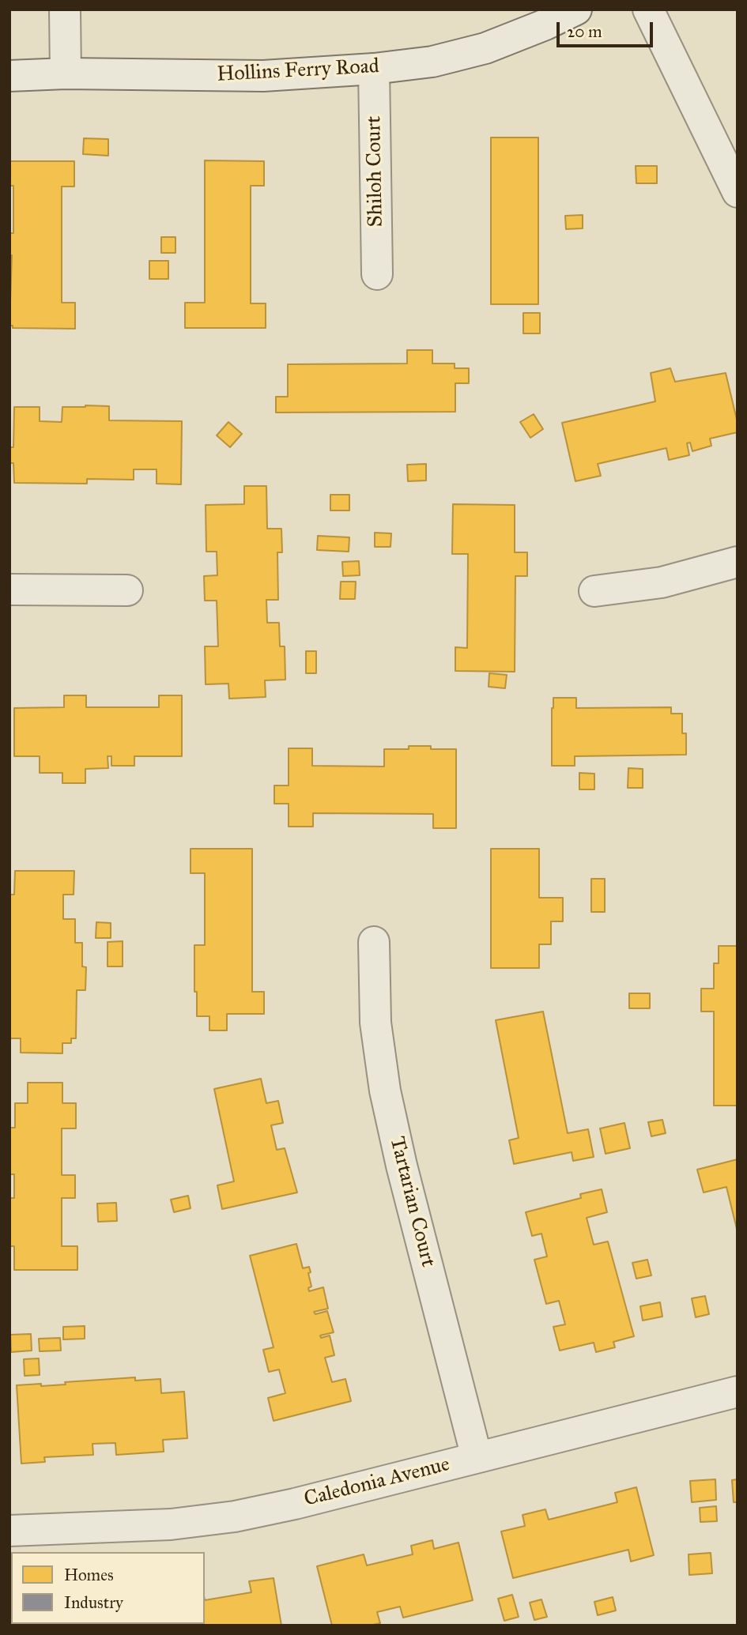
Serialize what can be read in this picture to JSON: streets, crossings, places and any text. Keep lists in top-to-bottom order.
{
  "streets": {
    "street": [
      "Hollins Ferry Road",
      "Shiloh Court",
      "Tartarian Court",
      "Caledonia Avenue"
    ]
  },
  "crossings": [
    ["Hollins Ferry Road", "Shiloh Court"],
    ["Tartarian Court", "Caledonia Avenue"]
  ],
  "legend": ["Homes", "Industry"],
  "scale_bar": "20 m"
}
